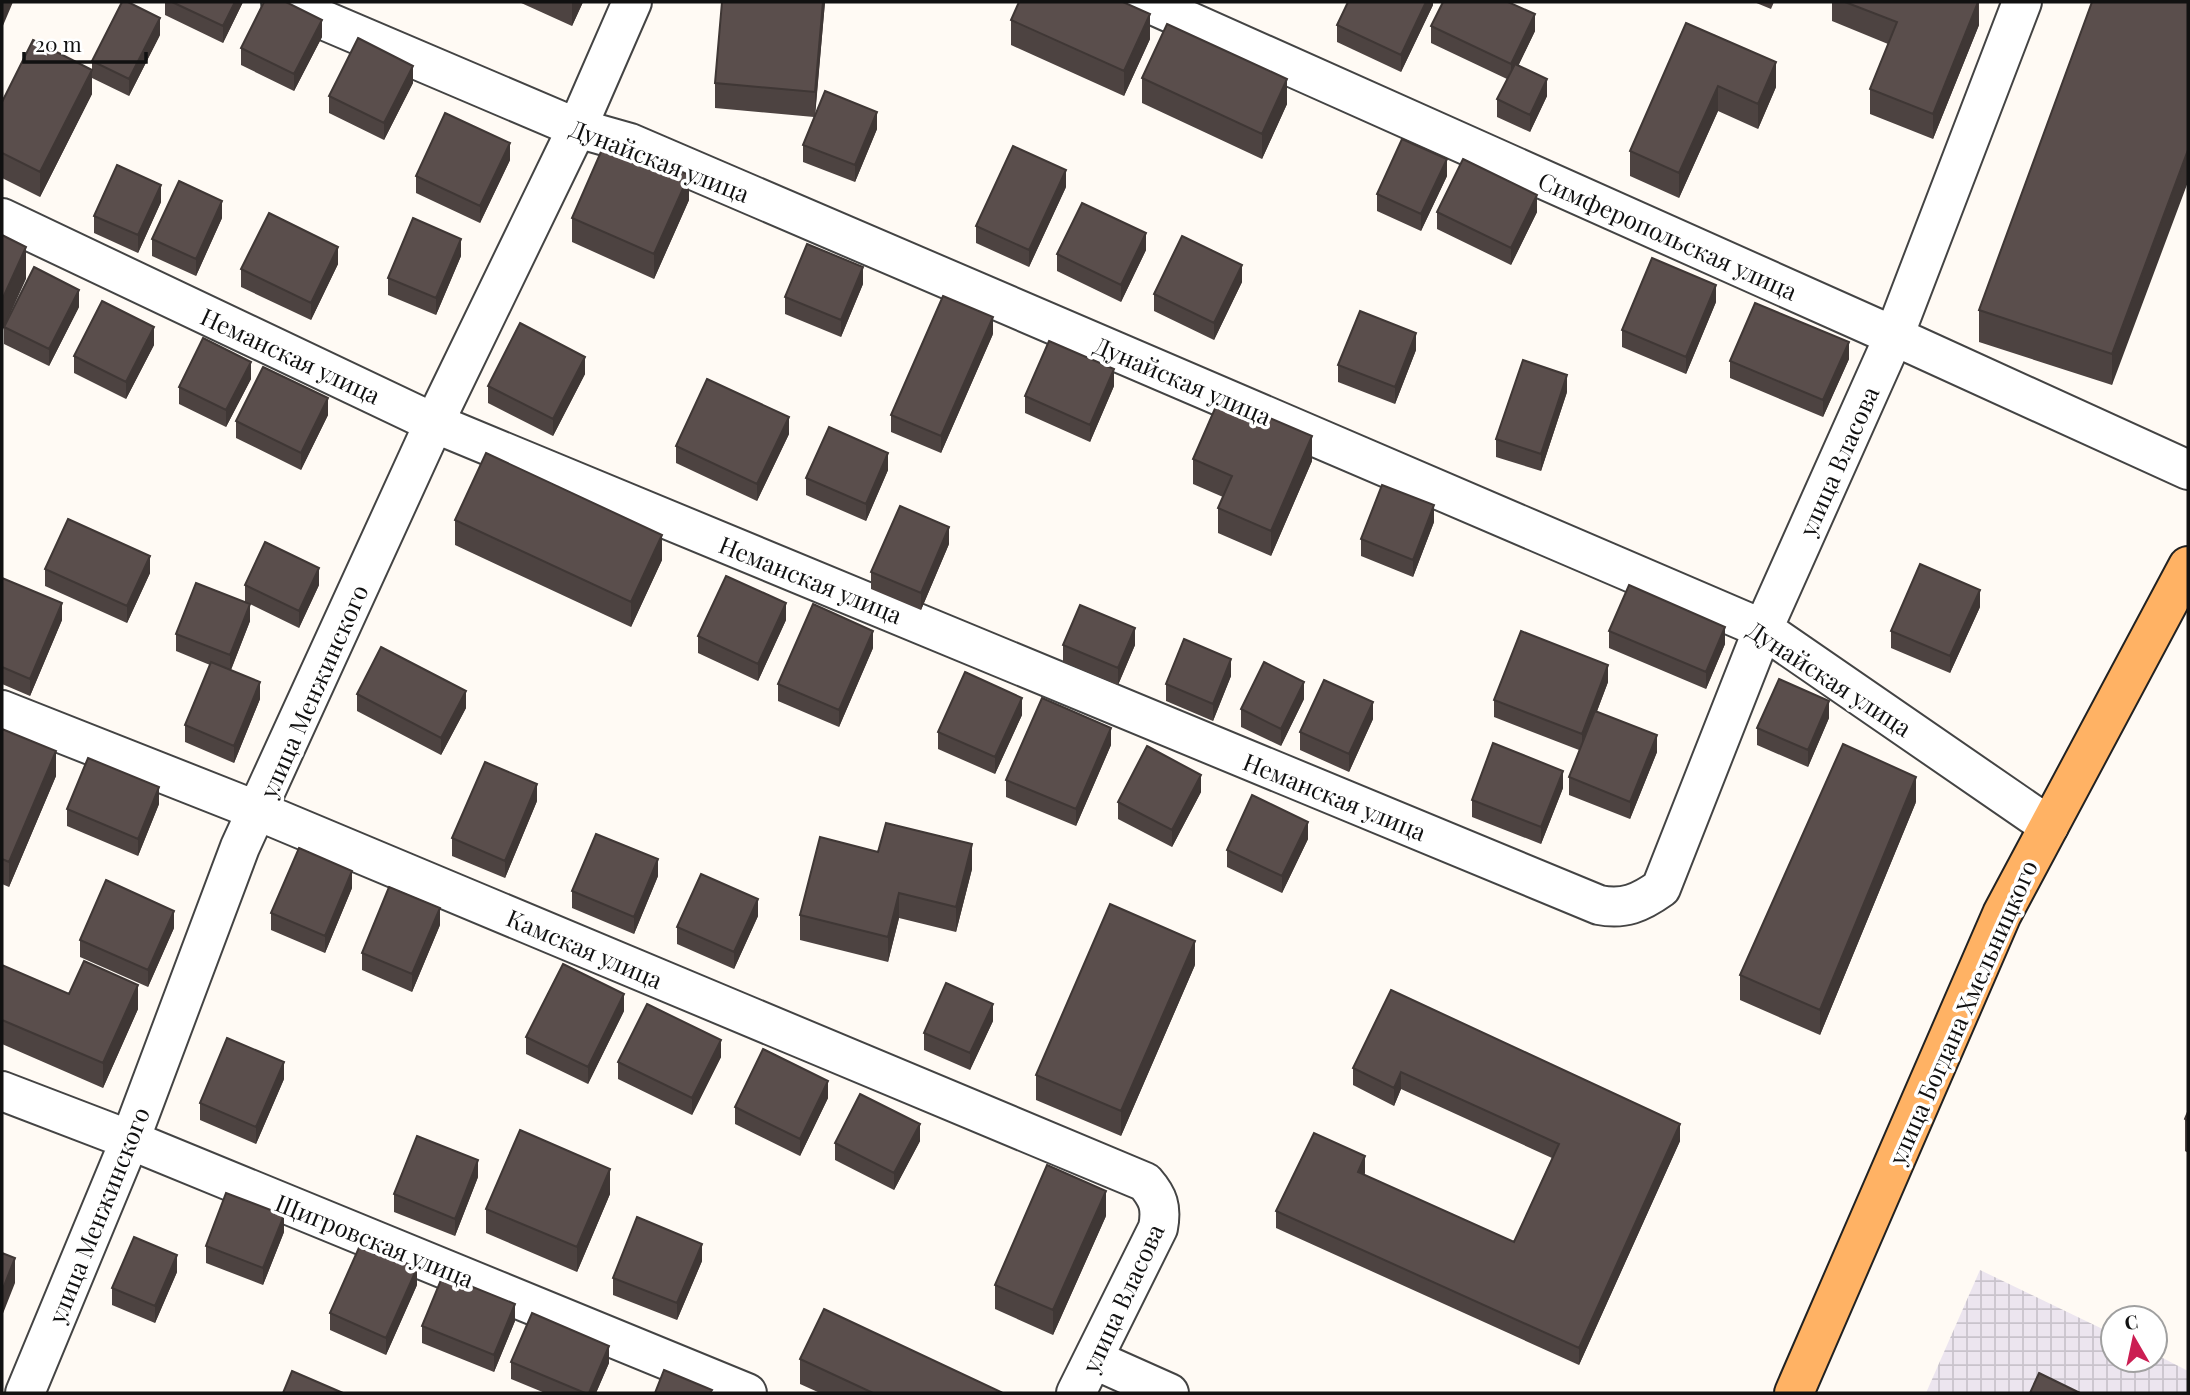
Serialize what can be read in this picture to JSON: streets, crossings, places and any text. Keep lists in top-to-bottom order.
{
  "streets": {
    "main road": ["улица Богдана Хмельницкого"],
    "street": [
      "Дунайская улица",
      "Симферопольская улица",
      "Неманская улица",
      "улица Власова",
      "улица Менжинского",
      "Камская улица",
      "Щигровская улица"
    ]
  },
  "crossings": [
    ["Дунайская улица", "улица Власова"],
    ["Дунайская улица", "улица Менжинского"],
    ["Дунайская улица", "улица Богдана Хмельницкого"],
    ["Симферопольская улица", "улица Власова"],
    ["Неманская улица", "улица Власова"],
    ["Неманская улица", "улица Менжинского"],
    ["улица Власова", "Камская улица"],
    ["улица Менжинского", "Камская улица"],
    ["улица Менжинского", "Щигровская улица"]
  ],
  "scale_bar": "20 m",
  "north": "top"
}
